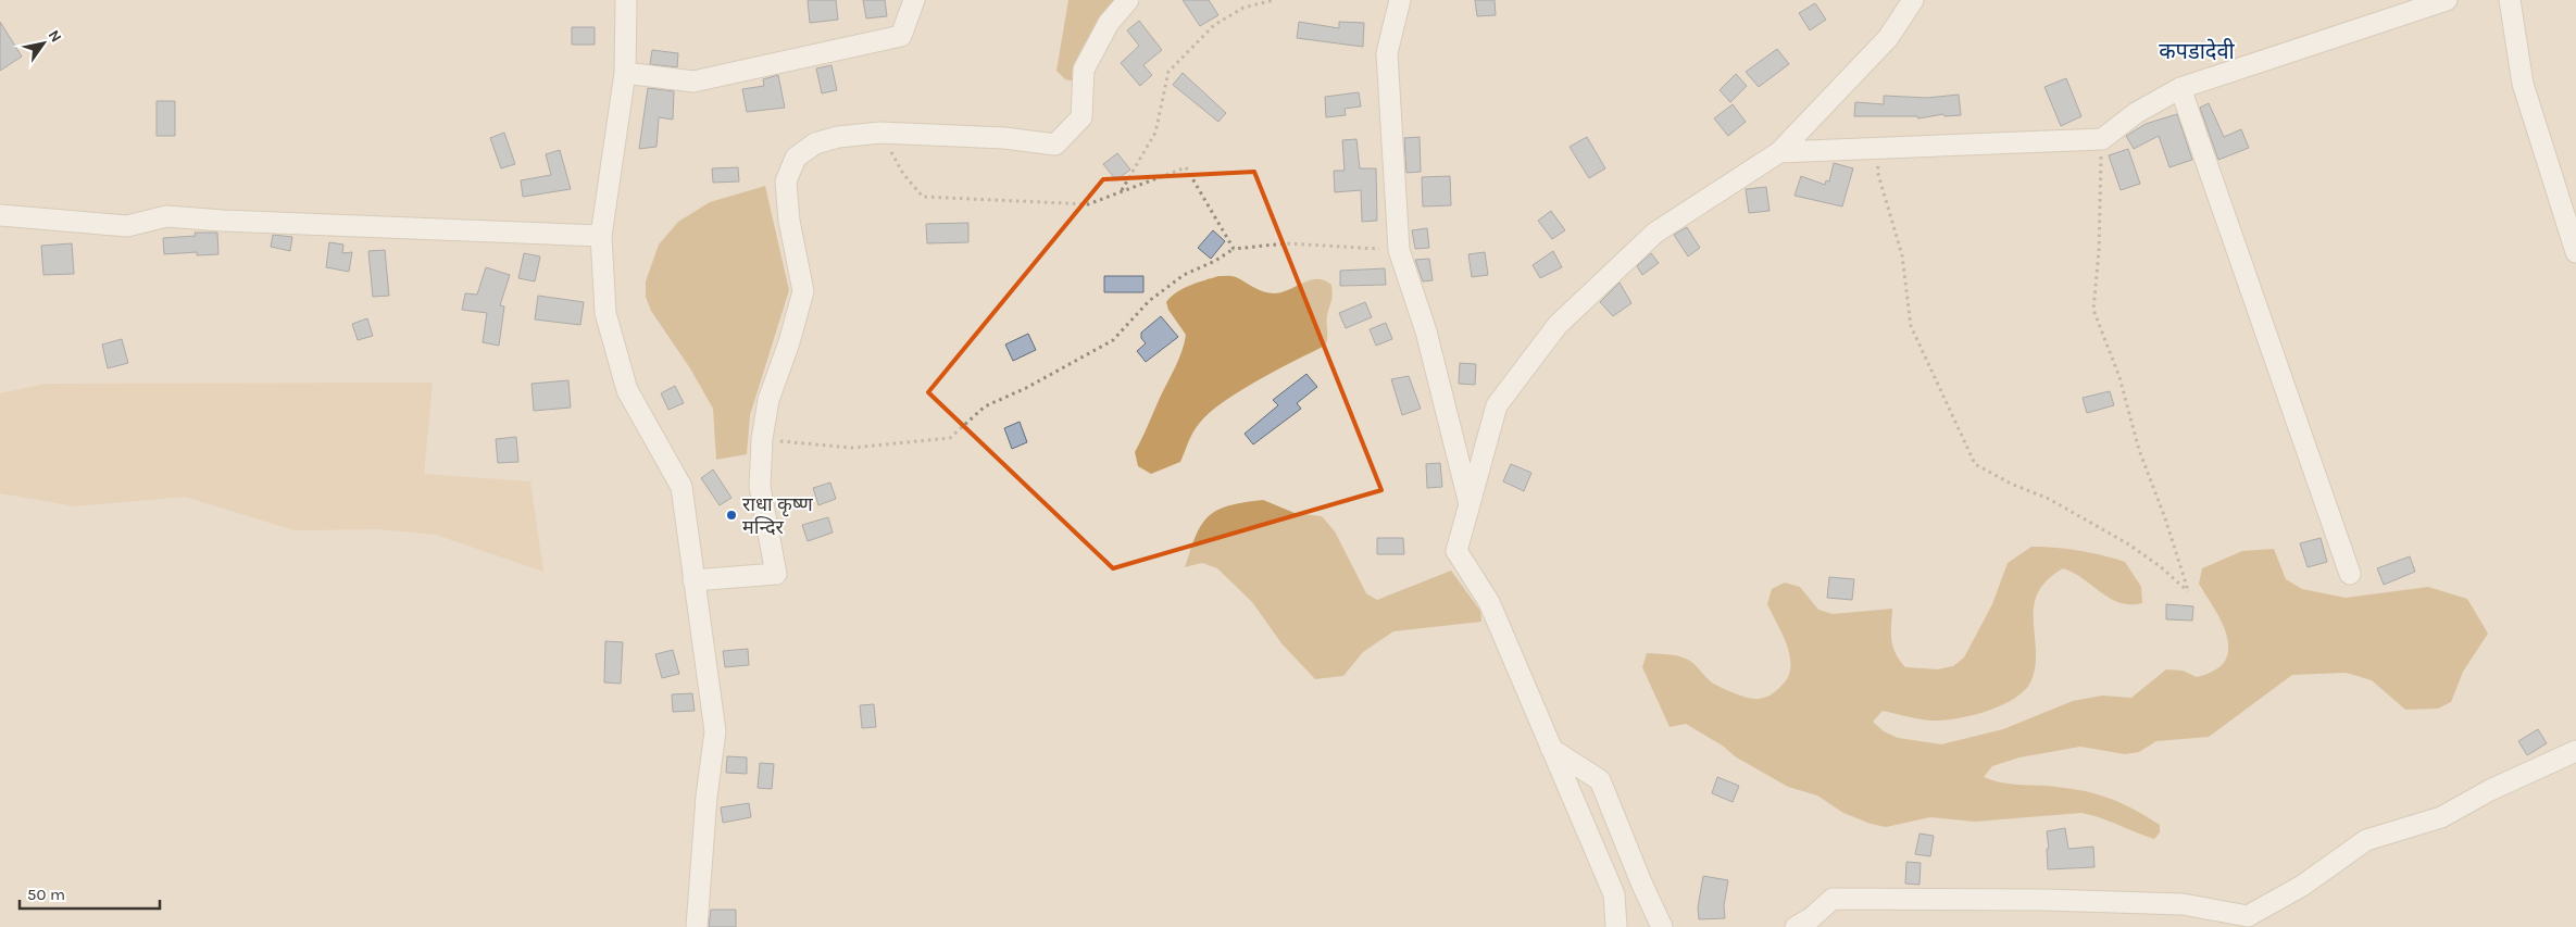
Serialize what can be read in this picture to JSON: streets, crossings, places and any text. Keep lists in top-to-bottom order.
{
  "districts": ["कपडादेवी"],
  "places": ["राधा कृष्ण मन्दिर"],
  "scale_bar": "50 m",
  "north": "top right"
}
